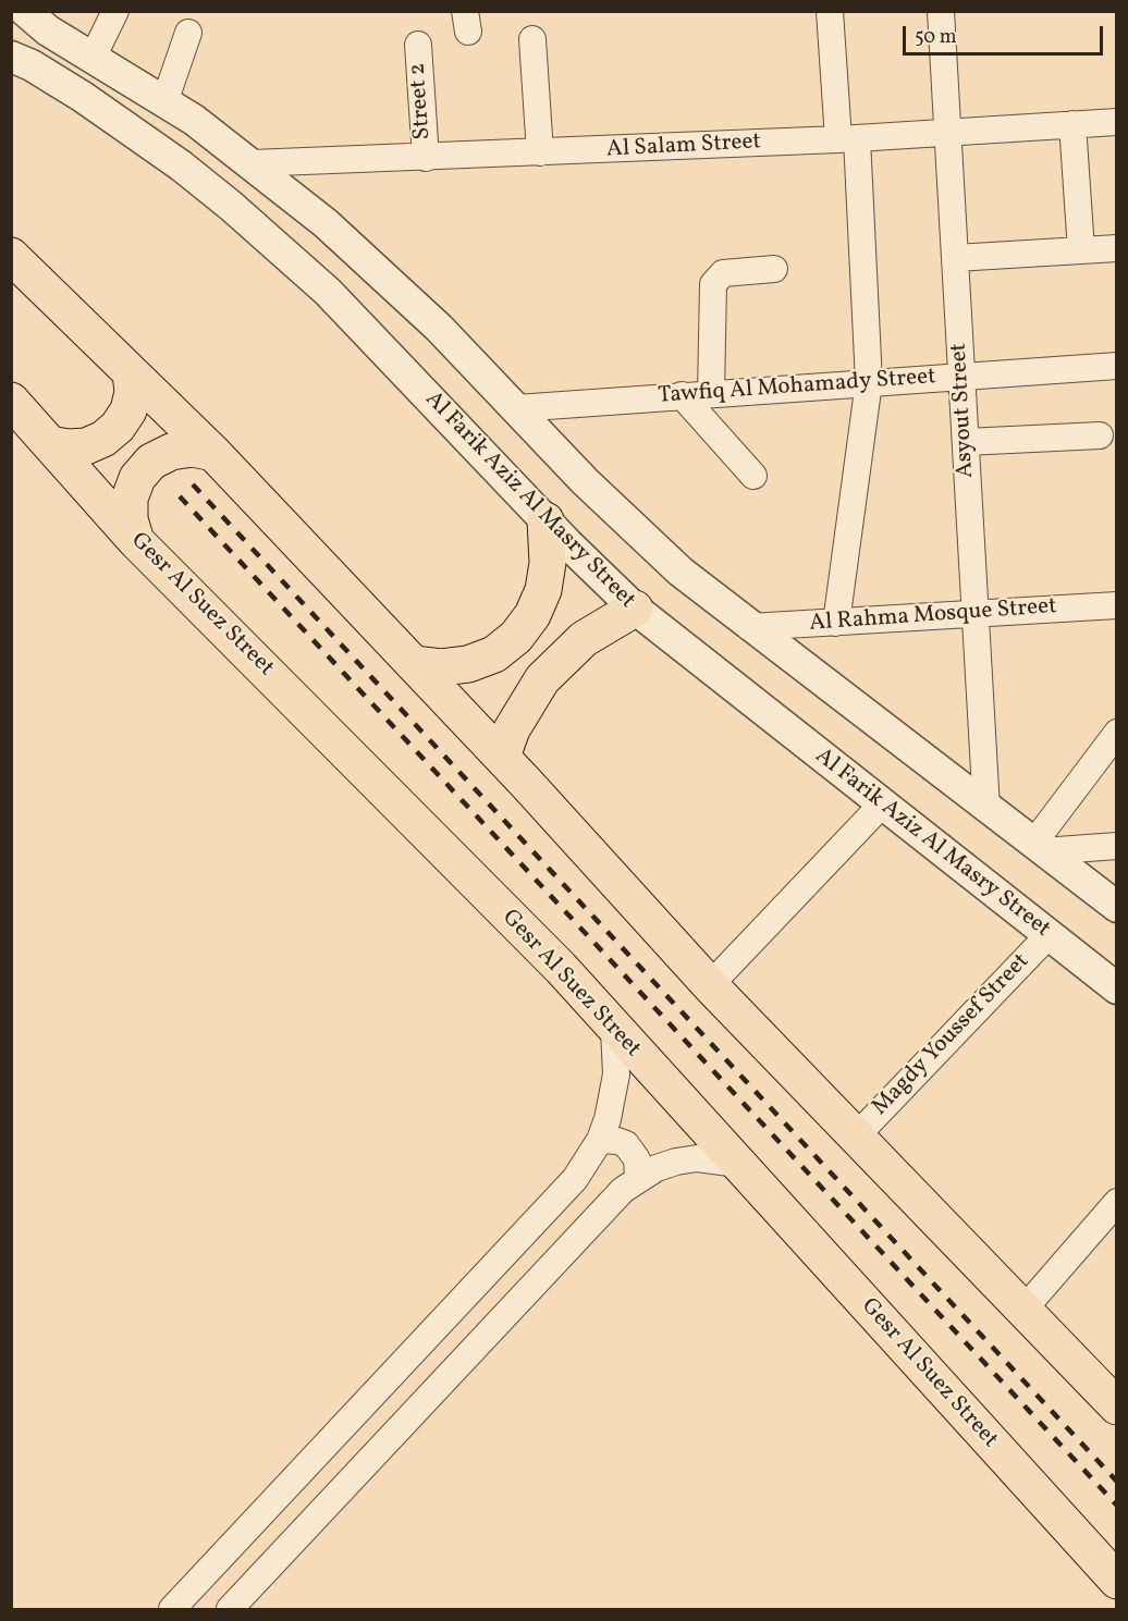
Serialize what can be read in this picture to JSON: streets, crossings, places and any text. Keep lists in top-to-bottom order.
{
  "streets": {
    "main road": ["Gesr Al Suez Street"],
    "street": [
      "Street 2",
      "Al Salam Street",
      "Tawfiq Al Mohamady Street",
      "Asyout Street",
      "Al Farik Aziz Al Masry Street",
      "Al Rahma Mosque Street",
      "Magdy Youssef Street"
    ]
  },
  "crossings": [
    ["Street 2", "Al Salam Street"],
    ["Al Salam Street", "Asyout Street"],
    ["Tawfiq Al Mohamady Street", "Asyout Street"],
    ["Asyout Street", "Al Rahma Mosque Street"],
    ["Al Farik Aziz Al Masry Street", "Magdy Youssef Street"]
  ],
  "scale_bar": "50 m"
}
